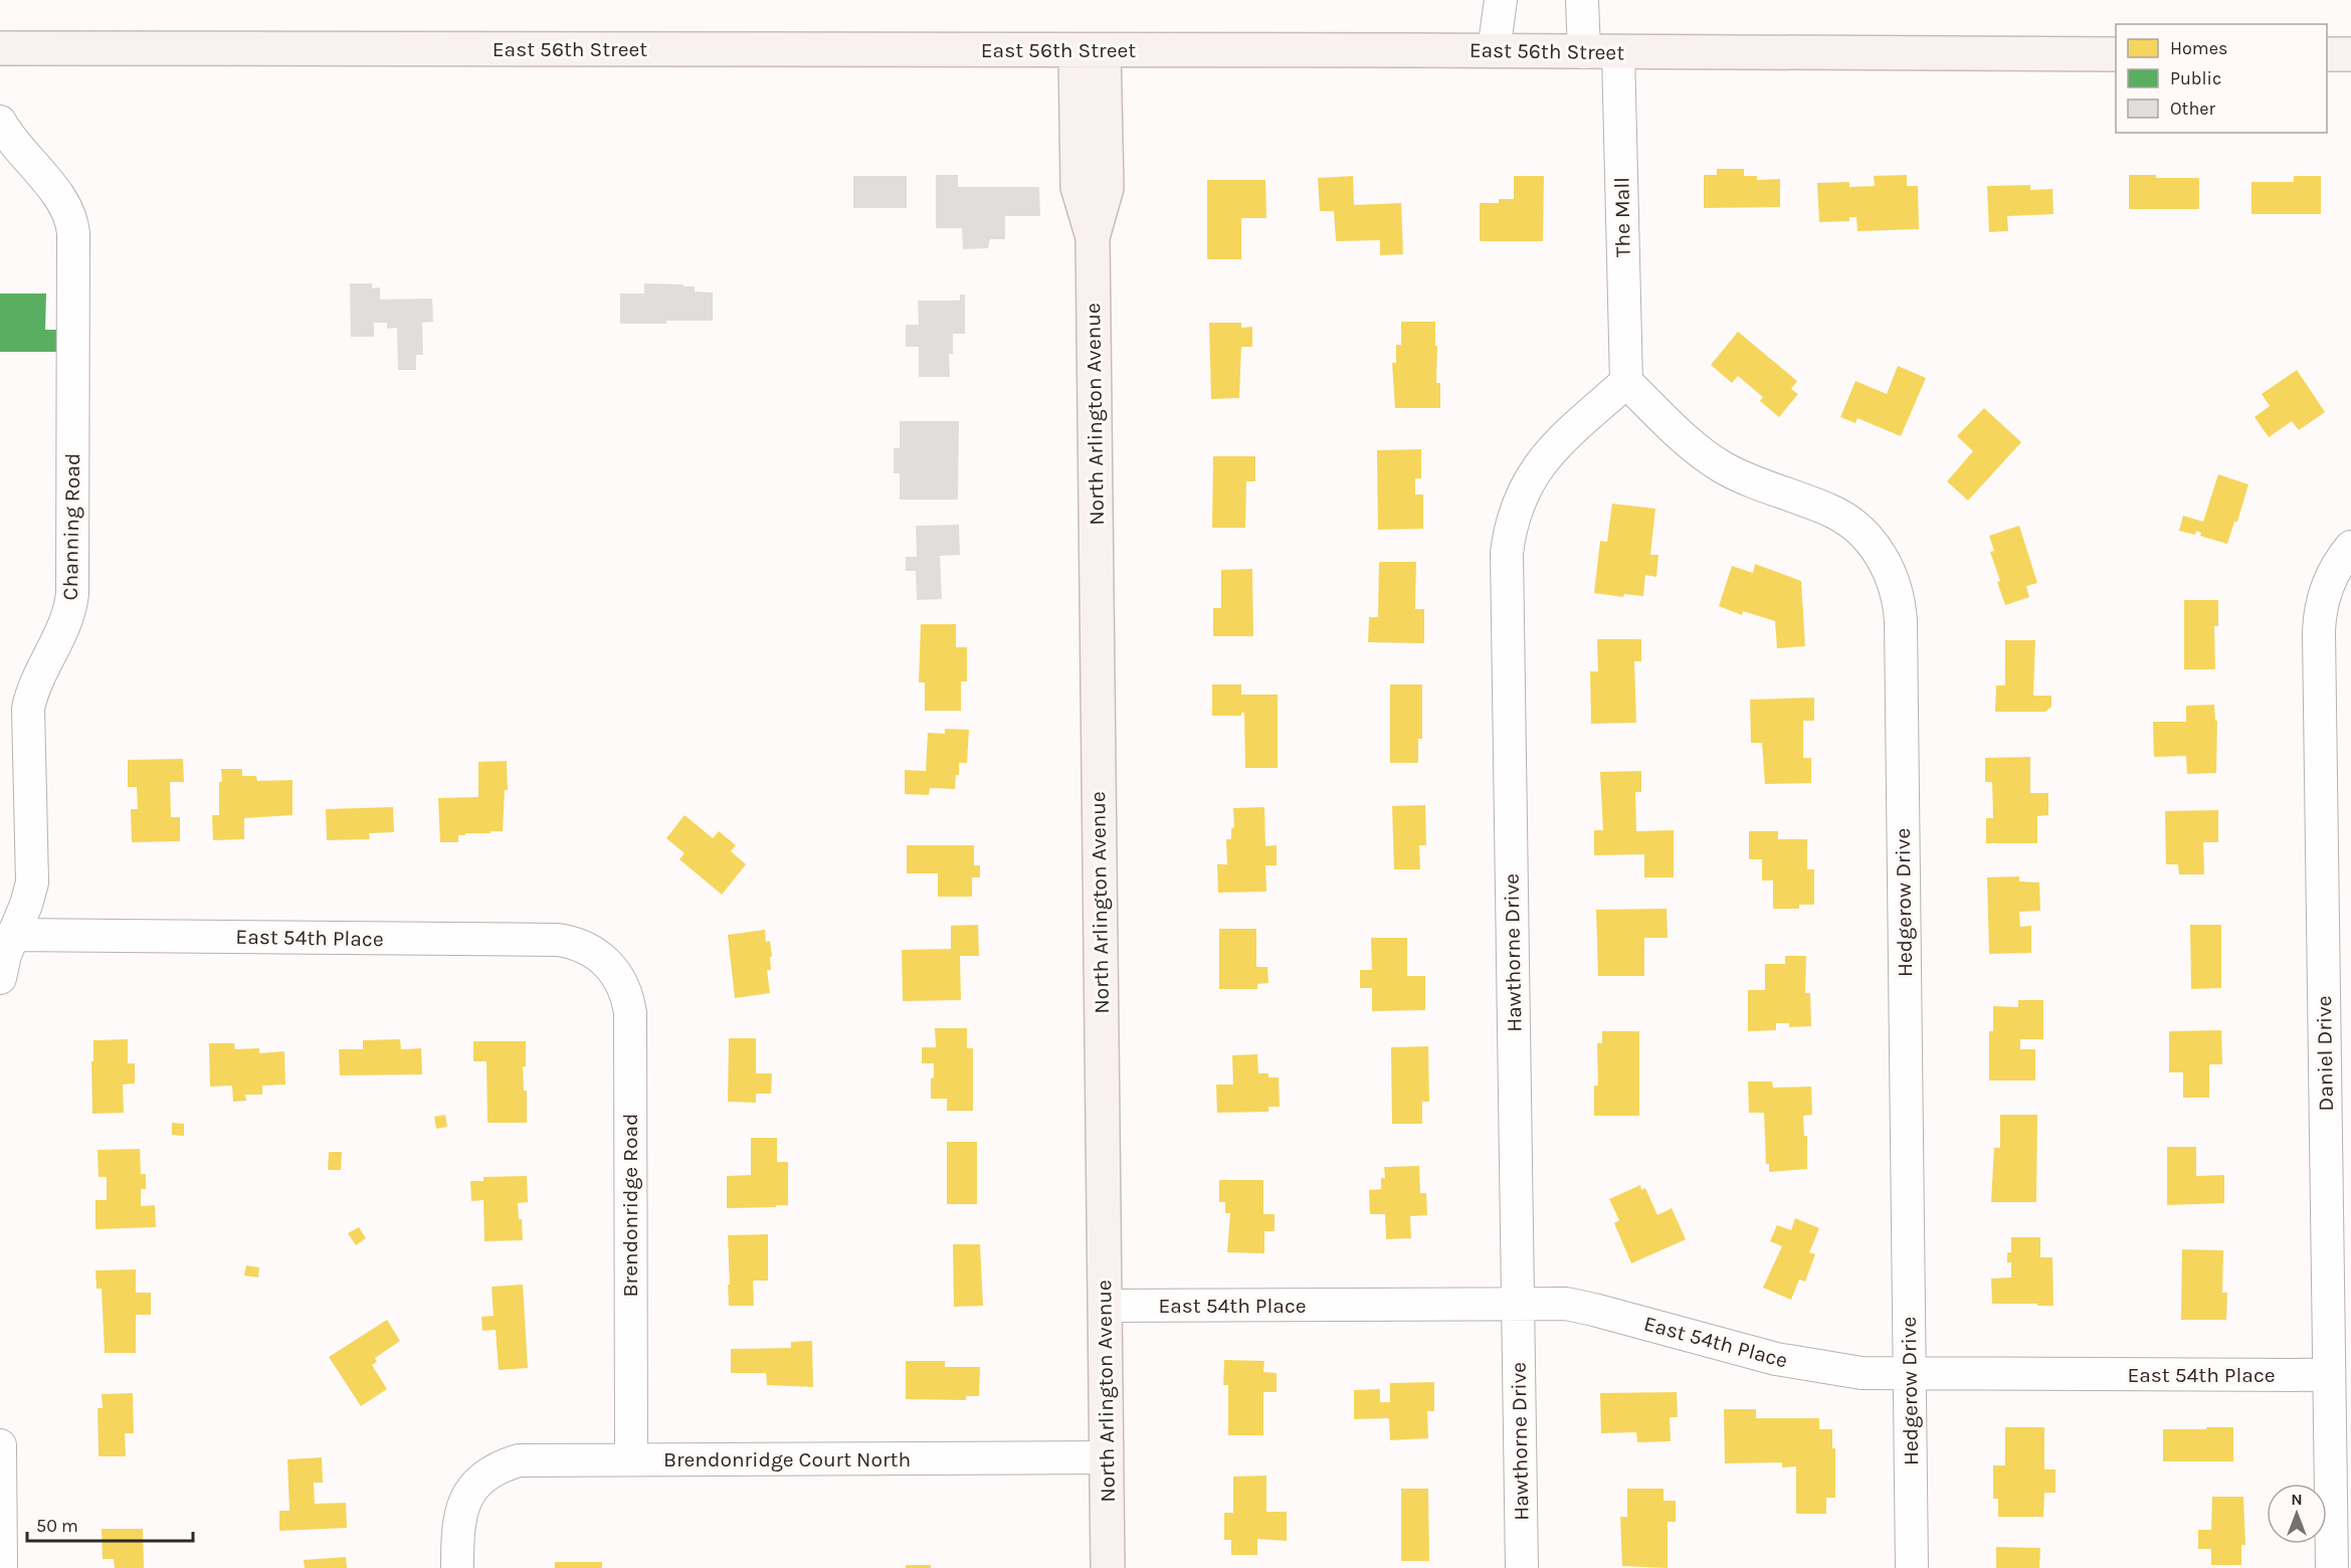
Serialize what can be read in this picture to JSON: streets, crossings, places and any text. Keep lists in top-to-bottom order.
{
  "streets": {
    "main road": ["East 56th Street", "North Arlington Avenue"],
    "street": [
      "The Mall",
      "Channing Road",
      "Hedgerow Drive",
      "East 54th Place",
      "Hawthorne Drive",
      "Daniel Drive",
      "Brendonridge Road",
      "Brendonridge Court North"
    ]
  },
  "crossings": [
    ["East 56th Street", "The Mall"],
    ["East 56th Street", "North Arlington Avenue"],
    ["The Mall", "Hedgerow Drive"],
    ["The Mall", "Hawthorne Drive"],
    ["North Arlington Avenue", "East 54th Place"],
    ["North Arlington Avenue", "Brendonridge Court North"],
    ["Channing Road", "East 54th Place"],
    ["Hedgerow Drive", "East 54th Place"],
    ["Hedgerow Drive", "Hawthorne Drive"],
    ["East 54th Place", "Hawthorne Drive"],
    ["East 54th Place", "Daniel Drive"],
    ["East 54th Place", "Brendonridge Road"],
    ["Brendonridge Road", "Brendonridge Court North"]
  ],
  "legend": ["Homes", "Public", "Other"],
  "scale_bar": "50 m",
  "north": "top"
}
